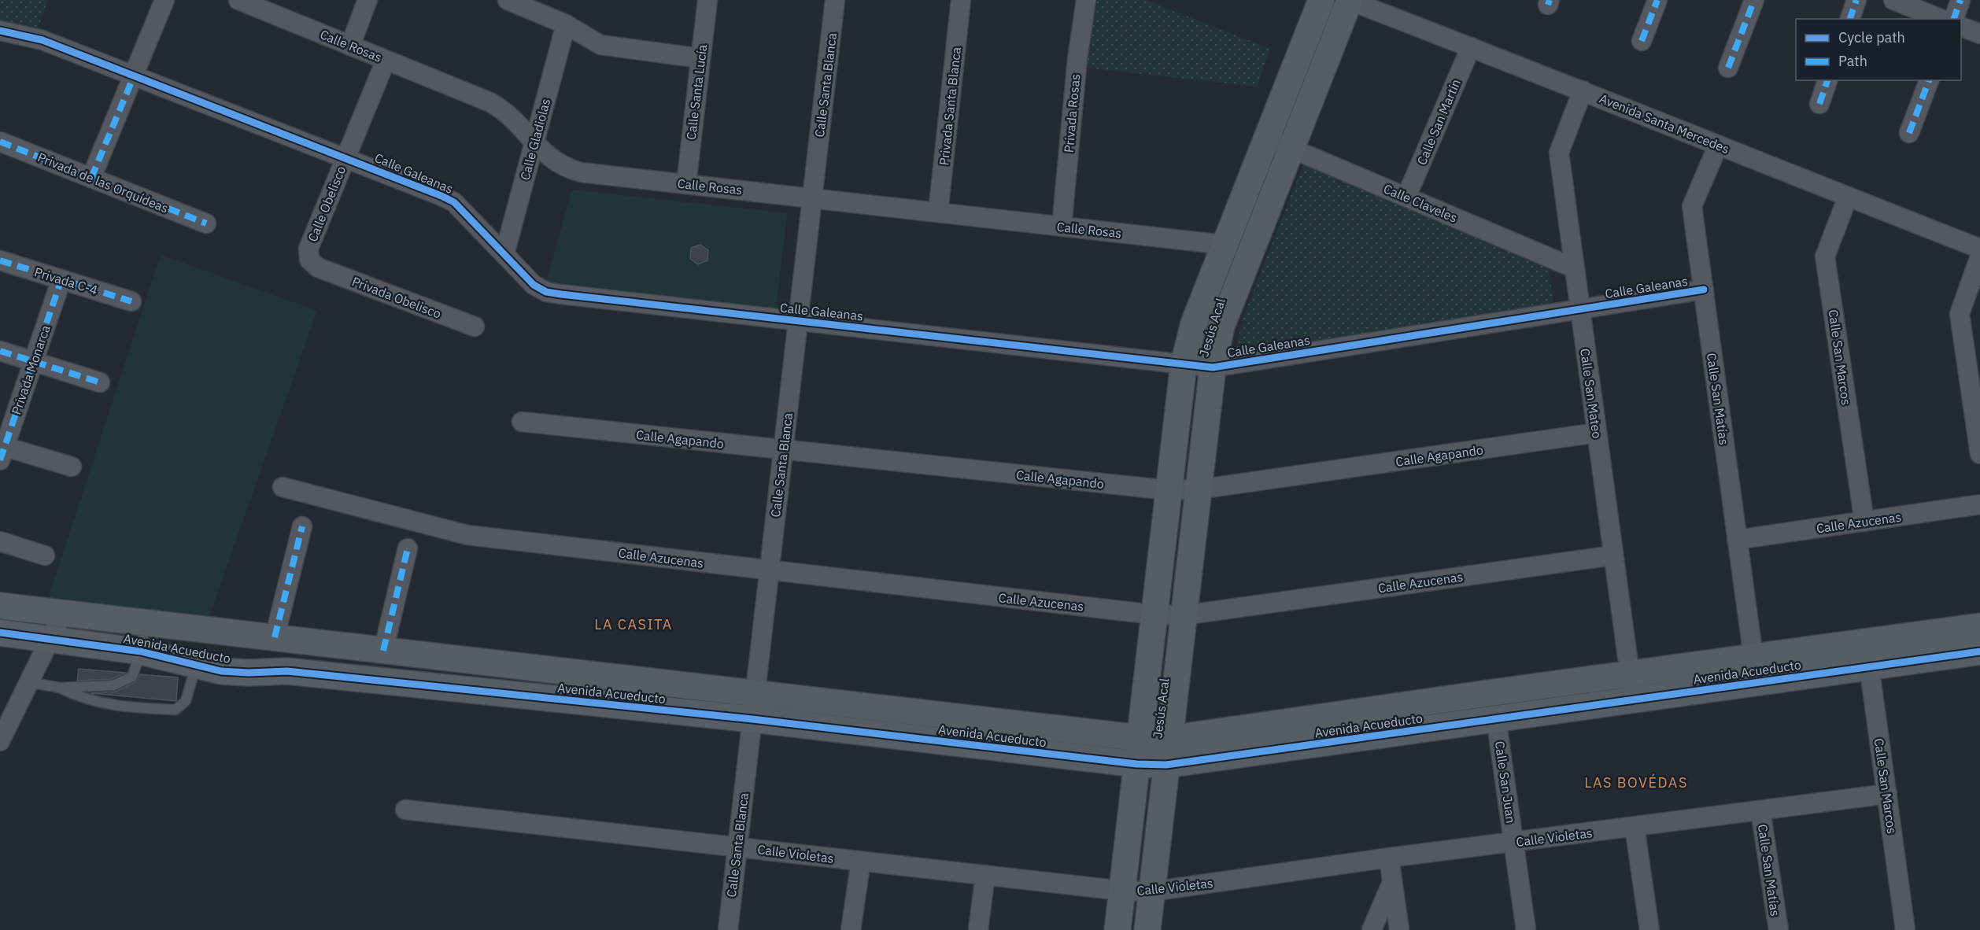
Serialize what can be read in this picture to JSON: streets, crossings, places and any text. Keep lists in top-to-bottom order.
{
  "streets": {
    "street": [
      "Calle Rosas",
      "Calle Santa Blanca",
      "Calle Santa Lucía",
      "Privada Santa Blanca",
      "Privada Rosas",
      "Calle San Martín",
      "Avenida Santa Mercedes",
      "Calle Gladiolas",
      "Calle Galeanas",
      "Privada de las Orquídeas",
      "Calle Claveles",
      "Calle Obelisco",
      "Privada C-4",
      "Privada Obelisco",
      "Jesús Acal",
      "Calle San Marcos",
      "Privada Monarca",
      "Calle San Mateo",
      "Calle San Matías",
      "Calle Agapando",
      "Calle Azucenas",
      "Avenida Acueducto",
      "Calle San Juan",
      "Calle Violetas"
    ]
  },
  "crossings": [
    ["Calle Rosas", "Calle Santa Blanca"],
    ["Calle Rosas", "Calle Santa Lucía"],
    ["Calle Rosas", "Privada Santa Blanca"],
    ["Calle Rosas", "Privada Rosas"],
    ["Calle Rosas", "Calle Gladiolas"],
    ["Calle Rosas", "Calle Obelisco"],
    ["Calle Rosas", "Jesús Acal"],
    ["Calle Santa Blanca", "Calle Galeanas"],
    ["Calle Santa Blanca", "Calle Agapando"],
    ["Calle Santa Blanca", "Calle Azucenas"],
    ["Calle Santa Blanca", "Avenida Acueducto"],
    ["Calle Santa Blanca", "Calle Violetas"],
    ["Calle San Martín", "Avenida Santa Mercedes"],
    ["Calle San Martín", "Calle Claveles"],
    ["Avenida Santa Mercedes", "Jesús Acal"],
    ["Avenida Santa Mercedes", "Calle San Marcos"],
    ["Avenida Santa Mercedes", "Calle San Mateo"],
    ["Avenida Santa Mercedes", "Calle San Matías"],
    ["Calle Gladiolas", "Calle Galeanas"],
    ["Calle Galeanas", "Calle Obelisco"],
    ["Calle Galeanas", "Jesús Acal"],
    ["Calle Galeanas", "Calle San Mateo"],
    ["Calle Galeanas", "Calle San Matías"],
    ["Calle Claveles", "Jesús Acal"],
    ["Calle Claveles", "Calle San Mateo"],
    ["Calle Obelisco", "Privada Obelisco"],
    ["Privada C-4", "Privada Monarca"],
    ["Jesús Acal", "Calle Agapando"],
    ["Jesús Acal", "Calle Azucenas"],
    ["Jesús Acal", "Avenida Acueducto"],
    ["Jesús Acal", "Calle Violetas"],
    ["Calle San Marcos", "Calle Azucenas"],
    ["Calle San Marcos", "Avenida Acueducto"],
    ["Calle San Marcos", "Calle Violetas"],
    ["Calle San Mateo", "Calle Agapando"],
    ["Calle San Mateo", "Calle Azucenas"],
    ["Calle San Mateo", "Avenida Acueducto"],
    ["Calle San Matías", "Calle Azucenas"],
    ["Calle San Matías", "Avenida Acueducto"],
    ["Calle San Matías", "Calle Violetas"],
    ["Avenida Acueducto", "Calle San Juan"],
    ["Calle San Juan", "Calle Violetas"]
  ],
  "districts": ["LA CASITA", "LAS BOVÉDAS"],
  "legend": ["Cycle path", "Path"]
}
